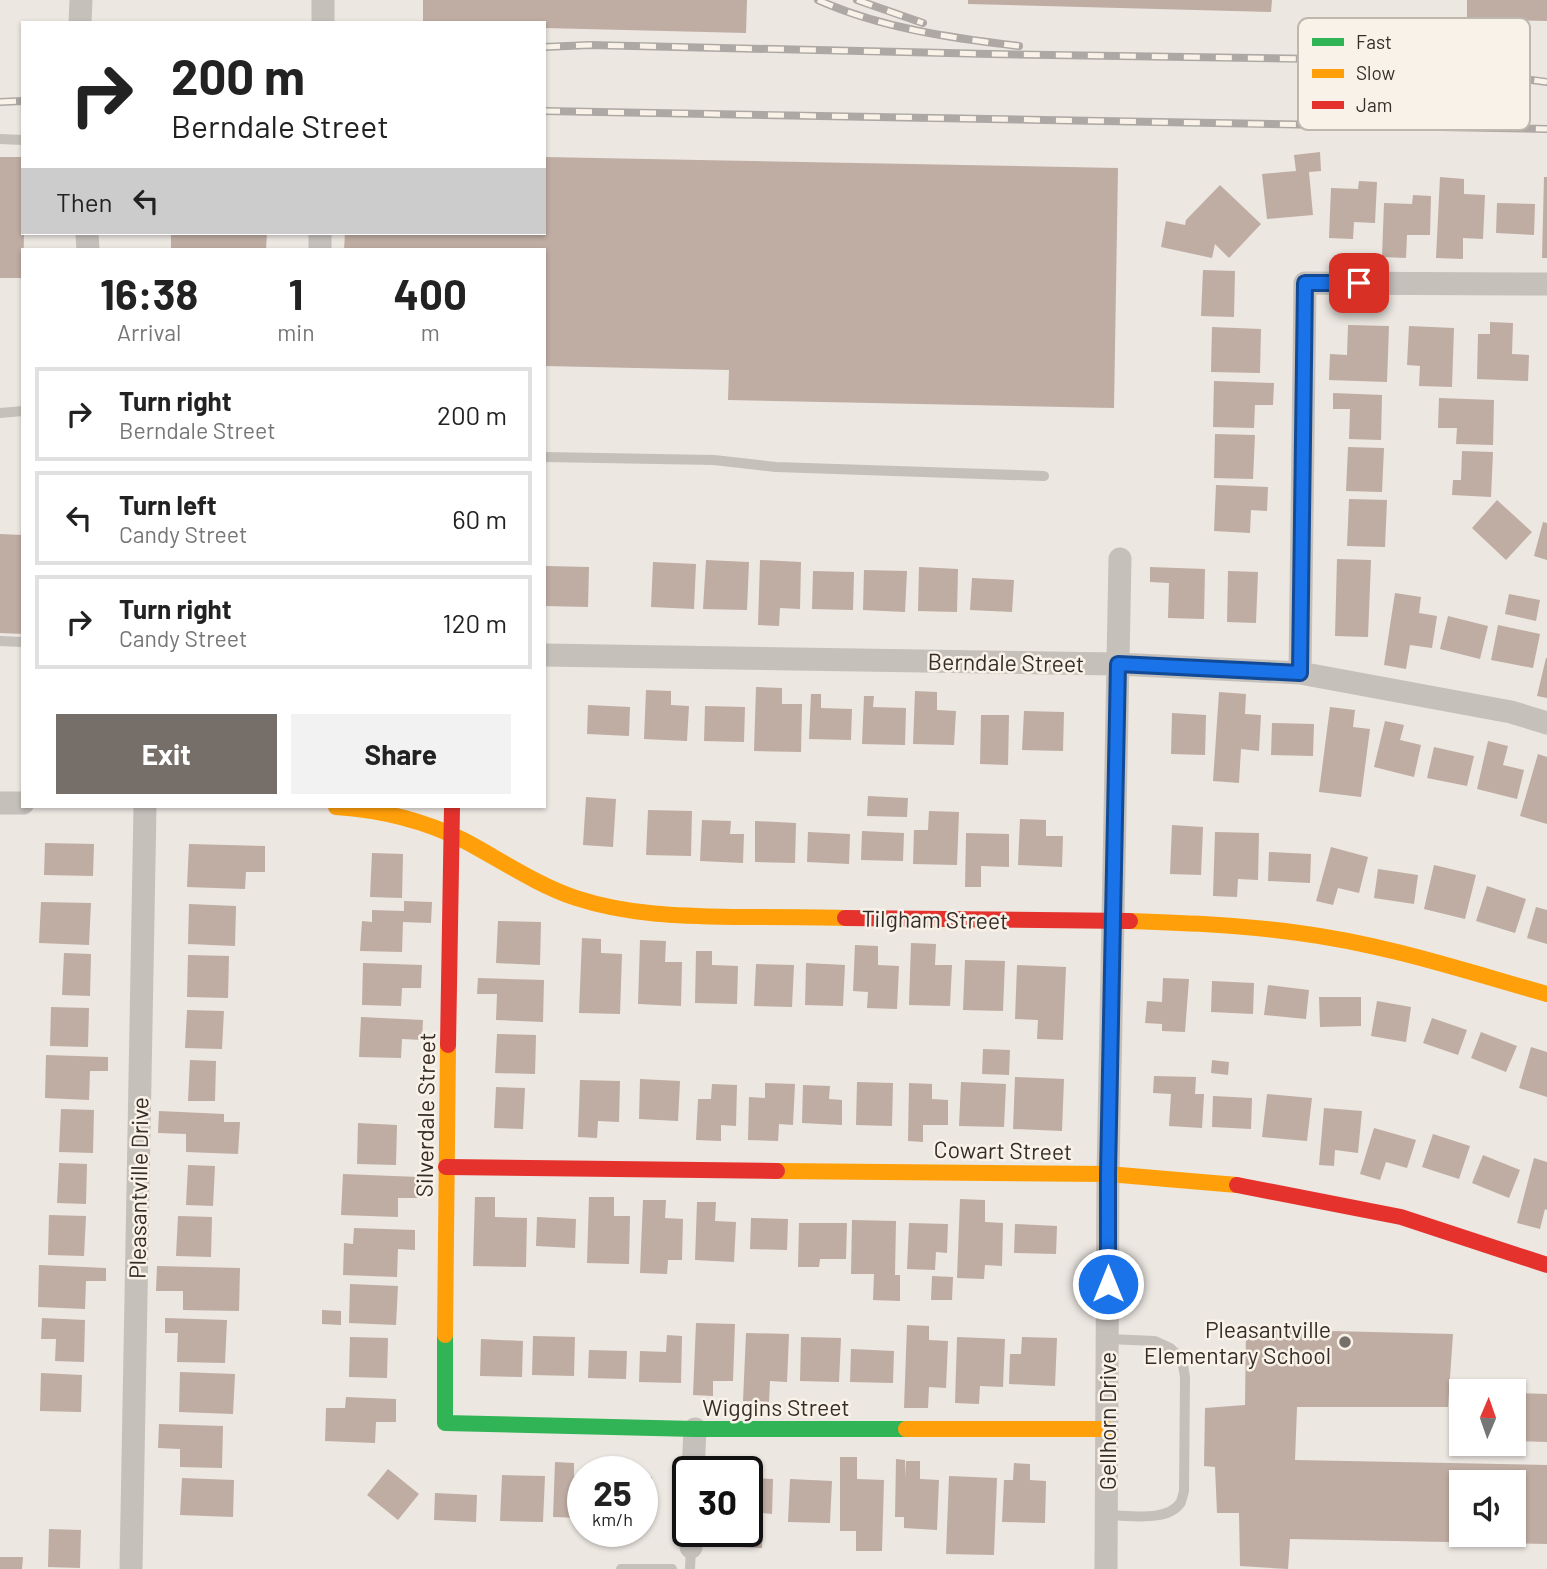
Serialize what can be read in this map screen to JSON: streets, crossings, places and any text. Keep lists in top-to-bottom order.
{
  "streets": {
    "street": [
      "Berndale Street",
      "Tilgham Street",
      "Silverdale Street",
      "Cowart Street",
      "Pleasantville Drive",
      "Wiggins Street",
      "Gellhorn Drive"
    ]
  },
  "crossings": [
    ["Berndale Street", "Gellhorn Drive"],
    ["Tilgham Street", "Silverdale Street"],
    ["Tilgham Street", "Gellhorn Drive"],
    ["Silverdale Street", "Cowart Street"],
    ["Silverdale Street", "Wiggins Street"],
    ["Cowart Street", "Gellhorn Drive"],
    ["Wiggins Street", "Gellhorn Drive"]
  ],
  "places": ["Pleasantville Elementary School"],
  "legend": ["Fast", "Slow", "Jam"],
  "north": "top",
  "page": {
    "turn": ["200 m", "Berndale Street"],
    "then": "Then",
    "eta": [
      "16:38",
      "Arrival",
      "1",
      "min",
      "400",
      "m"
    ],
    "list": [
      {
        "name": "Turn right",
        "note": "Berndale Street",
        "value": "200 m"
      },
      {
        "name": "Turn left",
        "note": "Candy Street",
        "value": "60 m"
      },
      {
        "name": "Turn right",
        "note": "Candy Street",
        "value": "120 m"
      }
    ],
    "buttons": ["Exit", "Share"],
    "speed": "25 km/h",
    "limit": "30"
  }
}
